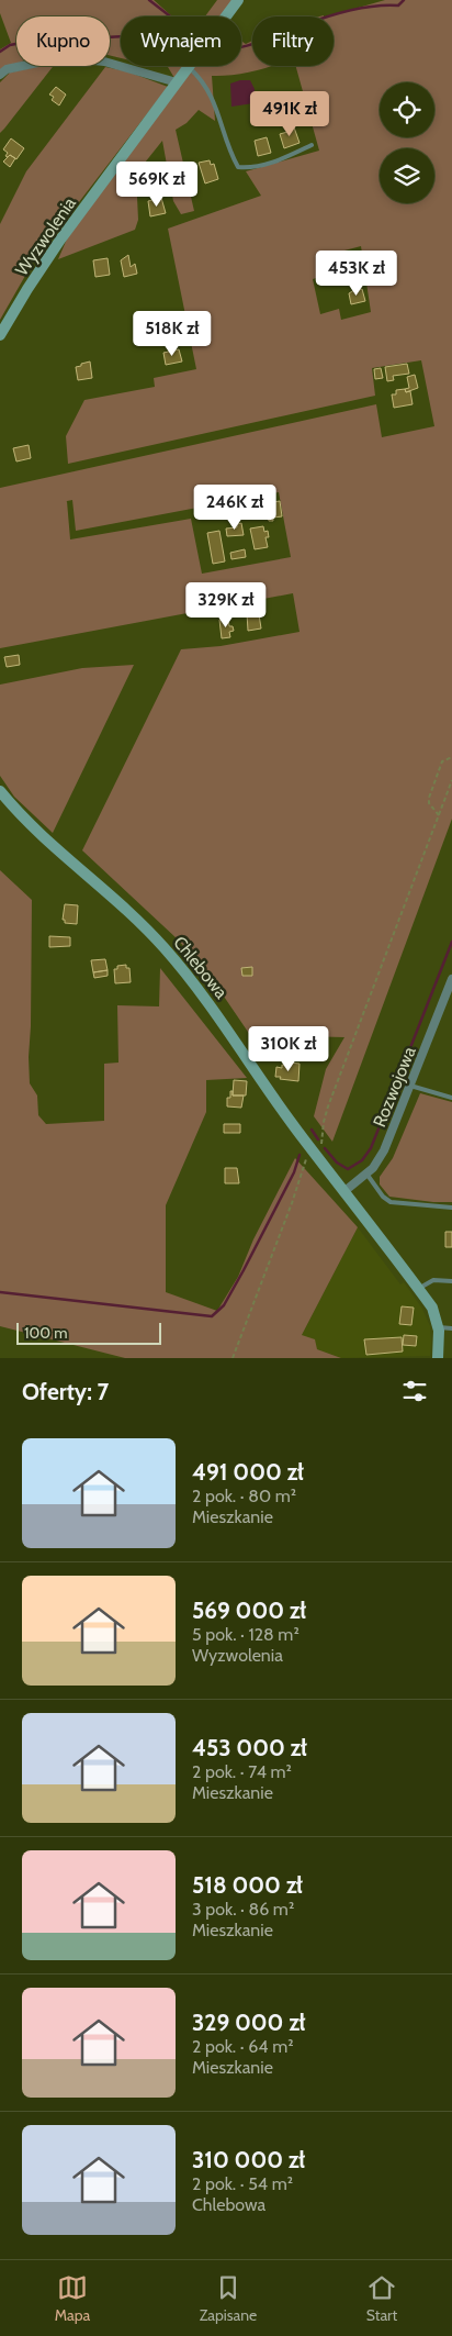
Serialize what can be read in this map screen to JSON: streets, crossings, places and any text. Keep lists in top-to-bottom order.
{
  "streets": {
    "street": ["Wyzwolenia", "Chlebowa", "Rozwojowa"]
  },
  "crossings": [
    ["Chlebowa", "Rozwojowa"]
  ],
  "scale_bar": "100 m",
  "page": {
    "chip": ["Kupno", "Wynajem", "Filtry"],
    "price": [
      "491K zł",
      "569K zł",
      "453K zł",
      "518K zł",
      "246K zł",
      "329K zł",
      "310K zł"
    ],
    "scale": "100 m",
    "heading": "Oferty: 7",
    "list": [
      {
        "name": "491 000 zł",
        "note": "2 pok. · 80 m² · Mieszkanie"
      },
      {
        "name": "569 000 zł",
        "note": "5 pok. · 128 m² · Wyzwolenia"
      },
      {
        "name": "453 000 zł",
        "note": "2 pok. · 74 m² · Mieszkanie"
      },
      {
        "name": "518 000 zł",
        "note": "3 pok. · 86 m² · Mieszkanie"
      },
      {
        "name": "329 000 zł",
        "note": "2 pok. · 64 m² · Mieszkanie"
      },
      {
        "name": "310 000 zł",
        "note": "2 pok. · 54 m² · Chlebowa"
      }
    ],
    "tabs": ["Mapa", "Zapisane", "Start"]
  }
}
